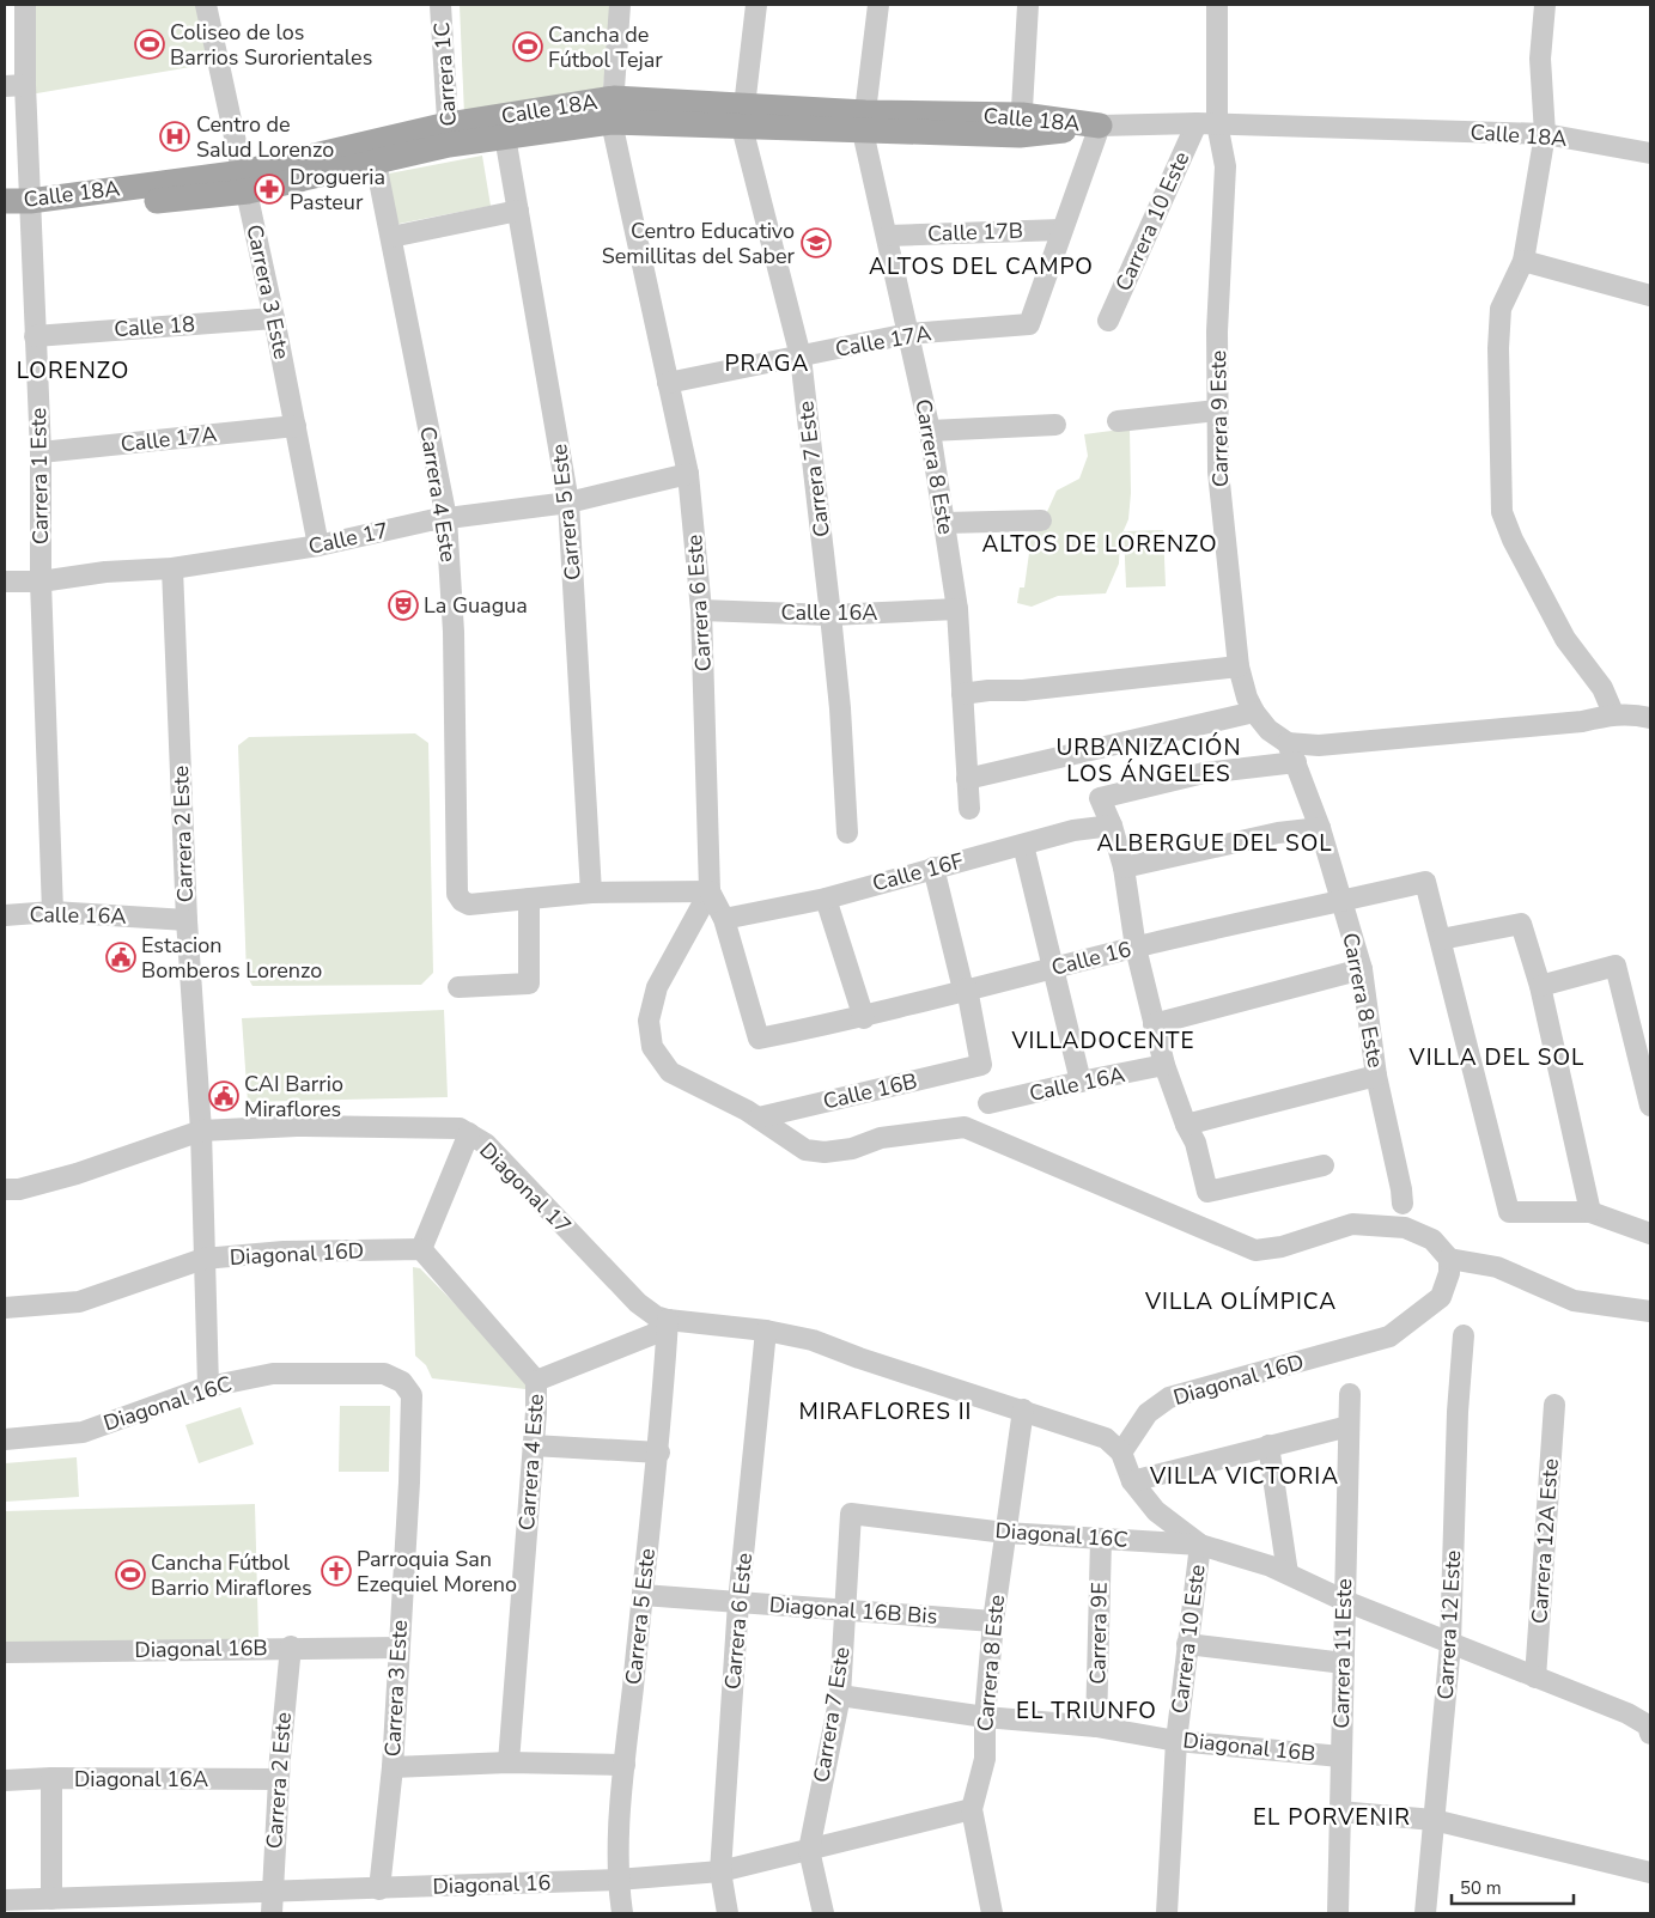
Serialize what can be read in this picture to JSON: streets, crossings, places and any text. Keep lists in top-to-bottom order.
{
  "streets": {
    "main road": ["Calle 18A"],
    "street": [
      "Carrera 1C",
      "Carrera 10 Este",
      "Calle 17B",
      "Carrera 3 Este",
      "Calle 18",
      "Calle 17A",
      "Carrera 9 Este",
      "Carrera 8 Este",
      "Carrera 7 Este",
      "Carrera 1 Este",
      "Carrera 4 Este",
      "Carrera 5 Este",
      "Calle 17",
      "Carrera 6 Este",
      "Calle 16A",
      "Carrera 2 Este",
      "Calle 16F",
      "Calle 16",
      "Calle 16B",
      "Diagonal 17",
      "Diagonal 16D",
      "Diagonal 16C",
      "Carrera 12A Este",
      "Diagonal 16B Bis",
      "Carrera 12 Este",
      "Carrera 9E",
      "Diagonal 16B",
      "Carrera 11 Este",
      "Diagonal 16A",
      "Diagonal 16"
    ]
  },
  "crossings": [
    ["Carrera 1C", "Calle 18A"],
    ["Calle 18A", "Carrera 10 Este"],
    ["Calle 18A", "Carrera 3 Este"],
    ["Calle 18A", "Carrera 9 Este"],
    ["Calle 18A", "Carrera 8 Este"],
    ["Calle 18A", "Carrera 7 Este"],
    ["Calle 18A", "Carrera 1 Este"],
    ["Calle 18A", "Carrera 4 Este"],
    ["Calle 18A", "Carrera 5 Este"],
    ["Calle 18A", "Carrera 6 Este"],
    ["Carrera 10 Este", "Carrera 9 Este"],
    ["Carrera 10 Este", "Diagonal 16C"],
    ["Carrera 10 Este", "Diagonal 16B"],
    ["Calle 17B", "Calle 17A"],
    ["Calle 17B", "Carrera 8 Este"],
    ["Carrera 3 Este", "Calle 18"],
    ["Carrera 3 Este", "Calle 17A"],
    ["Carrera 3 Este", "Calle 17"],
    ["Carrera 3 Este", "Diagonal 16C"],
    ["Carrera 3 Este", "Diagonal 16B"],
    ["Carrera 3 Este", "Diagonal 16"],
    ["Calle 18", "Carrera 1 Este"],
    ["Calle 17A", "Carrera 8 Este"],
    ["Calle 17A", "Carrera 7 Este"],
    ["Calle 17A", "Carrera 1 Este"],
    ["Calle 17A", "Carrera 6 Este"],
    ["Carrera 8 Este", "Calle 16A"],
    ["Carrera 8 Este", "Calle 16"],
    ["Carrera 8 Este", "Diagonal 16C"],
    ["Carrera 8 Este", "Diagonal 16B Bis"],
    ["Carrera 8 Este", "Diagonal 16B"],
    ["Carrera 8 Este", "Diagonal 16"],
    ["Carrera 7 Este", "Calle 16A"],
    ["Carrera 7 Este", "Diagonal 16C"],
    ["Carrera 7 Este", "Diagonal 16B Bis"],
    ["Carrera 7 Este", "Diagonal 16B"],
    ["Carrera 7 Este", "Diagonal 16"],
    ["Carrera 1 Este", "Calle 17"],
    ["Carrera 1 Este", "Calle 16A"],
    ["Carrera 4 Este", "Carrera 5 Este"],
    ["Carrera 4 Este", "Calle 17"],
    ["Carrera 4 Este", "Diagonal 17"],
    ["Carrera 5 Este", "Calle 17"],
    ["Carrera 5 Este", "Diagonal 17"],
    ["Carrera 5 Este", "Diagonal 16B Bis"],
    ["Carrera 5 Este", "Diagonal 16"],
    ["Calle 17", "Carrera 6 Este"],
    ["Calle 17", "Carrera 2 Este"],
    ["Carrera 6 Este", "Calle 16A"],
    ["Carrera 6 Este", "Diagonal 16B Bis"],
    ["Carrera 6 Este", "Diagonal 16"],
    ["Calle 16A", "Carrera 2 Este"],
    ["Carrera 2 Este", "Diagonal 17"],
    ["Carrera 2 Este", "Diagonal 16D"],
    ["Carrera 2 Este", "Diagonal 16C"],
    ["Carrera 2 Este", "Diagonal 16B"],
    ["Carrera 2 Este", "Diagonal 16A"],
    ["Carrera 2 Este", "Diagonal 16"],
    ["Calle 16F", "Calle 16"],
    ["Calle 16", "Calle 16B"],
    ["Diagonal 16C", "Carrera 9E"],
    ["Carrera 9E", "Diagonal 16B"],
    ["Diagonal 16B", "Carrera 11 Este"]
  ],
  "districts": [
    "ALTOS DEL CAMPO",
    "PRAGA",
    "LORENZO",
    "ALTOS DE LORENZO",
    "URBANIZACIÓN LOS ÁNGELES",
    "ALBERGUE DEL SOL",
    "VILLADOCENTE",
    "VILLA DEL SOL",
    "VILLA OLÍMPICA",
    "MIRAFLORES II",
    "VILLA VICTORIA",
    "EL TRIUNFO",
    "EL PORVENIR"
  ],
  "places": {
    "sports": ["Coliseo de los Barrios Surorientales", "Cancha de Fútbol Tejar", "Cancha Fútbol Barrio Miraflores"],
    "hospital": ["Centro de Salud Lorenzo"],
    "pharmacy": ["Drogueria Pasteur"],
    "school or university": ["Centro Educativo Semillitas del Saber"],
    "theatre": ["La Guagua"],
    "public building": ["Estacion Bomberos Lorenzo", "CAI Barrio Miraflores"],
    "church": ["Parroquia San Ezequiel Moreno"]
  },
  "scale_bar": "50 m"
}
